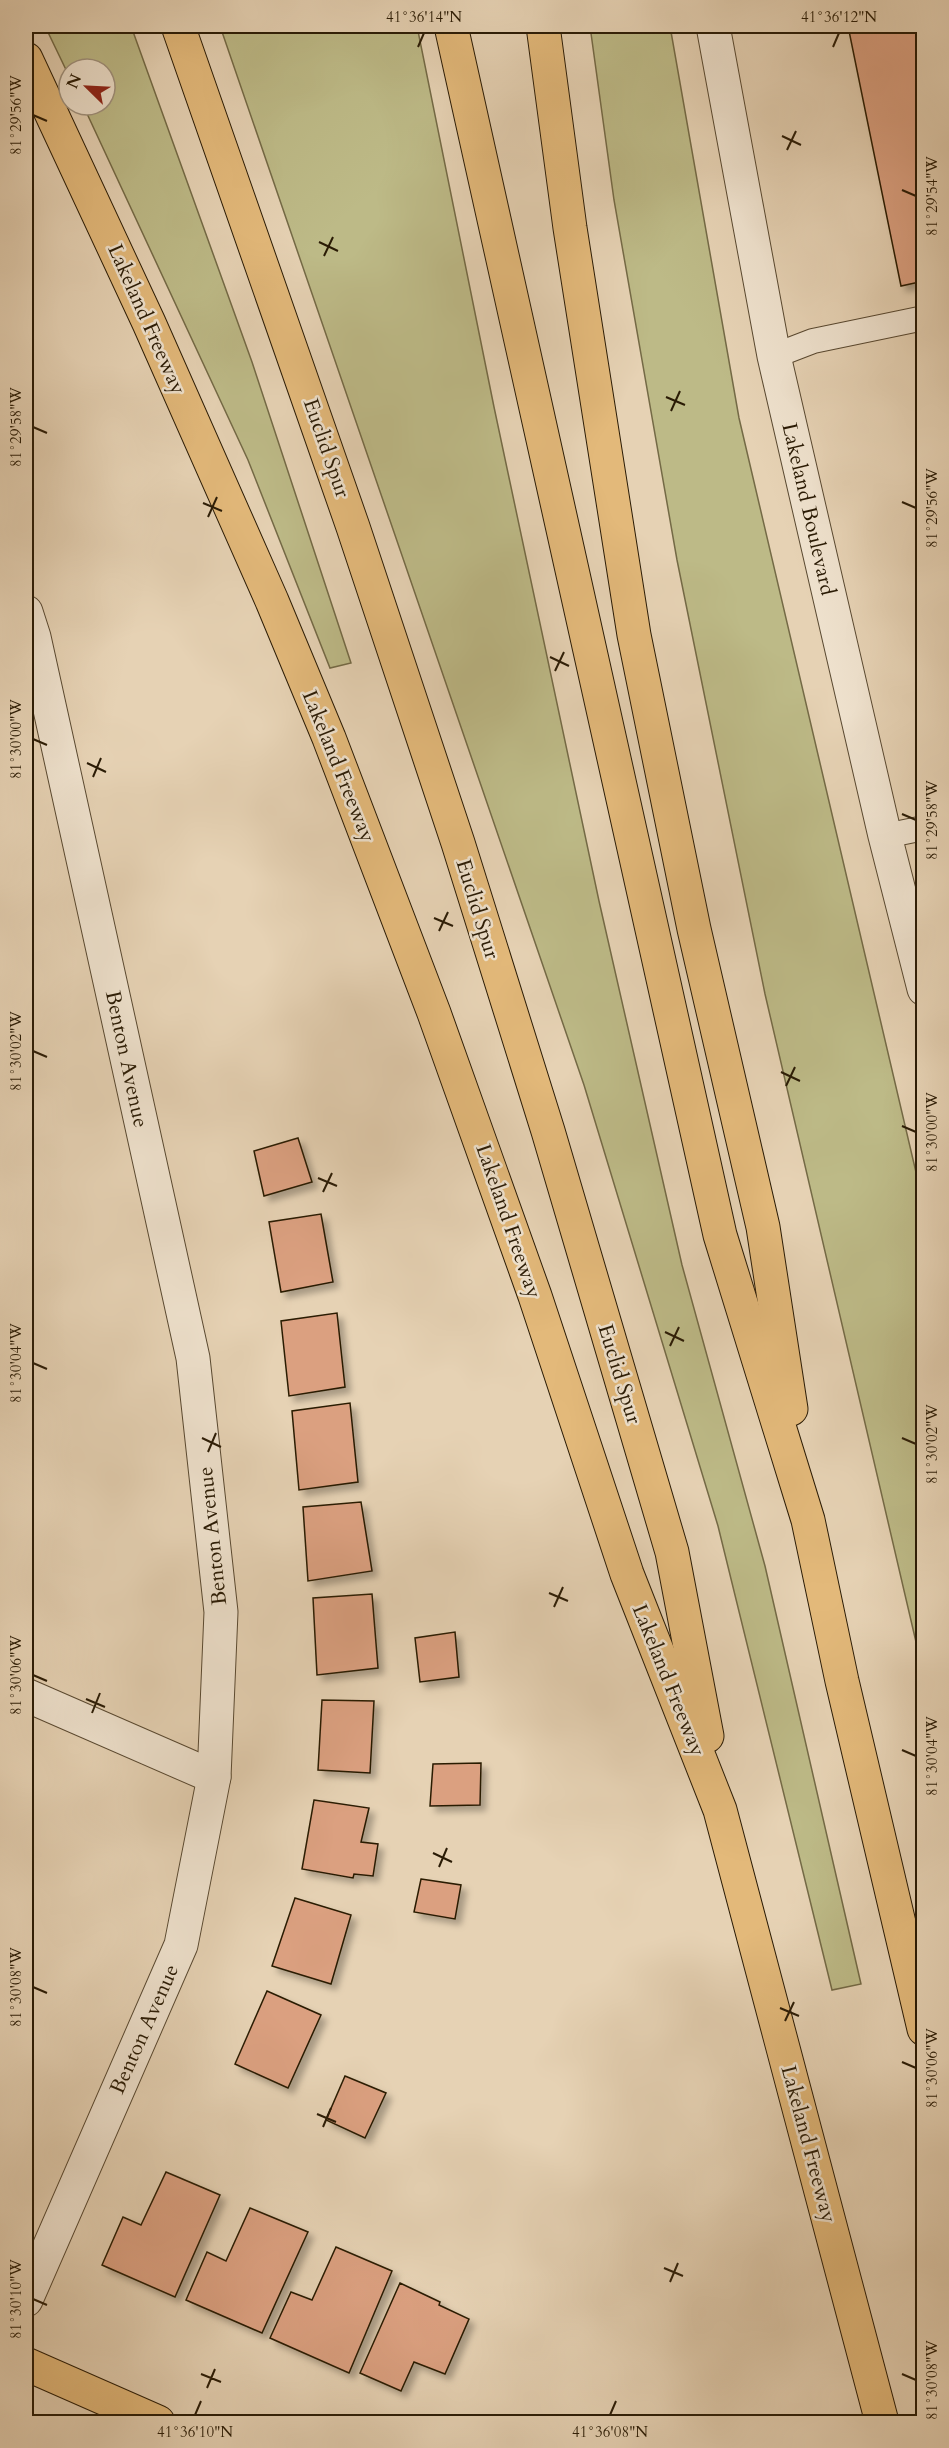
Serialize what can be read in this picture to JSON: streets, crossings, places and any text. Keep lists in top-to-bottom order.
{
  "streets": {
    "main road": ["Lakeland Freeway", "Euclid Spur"],
    "street": ["Lakeland Boulevard", "Benton Avenue"]
  },
  "crossings": [
    ["Lakeland Freeway", "Euclid Spur"]
  ],
  "north": "top left",
  "coordinates": [
    "41°36'14\"N",
    "41°36'12\"N",
    "81°29'56\"W",
    "81°29'54\"W",
    "81°29'58\"W",
    "81°30'00\"W",
    "81°30'02\"W",
    "81°30'04\"W",
    "81°30'06\"W",
    "81°30'08\"W",
    "81°30'10\"W",
    "41°36'10\"N",
    "41°36'08\"N"
  ]
}
